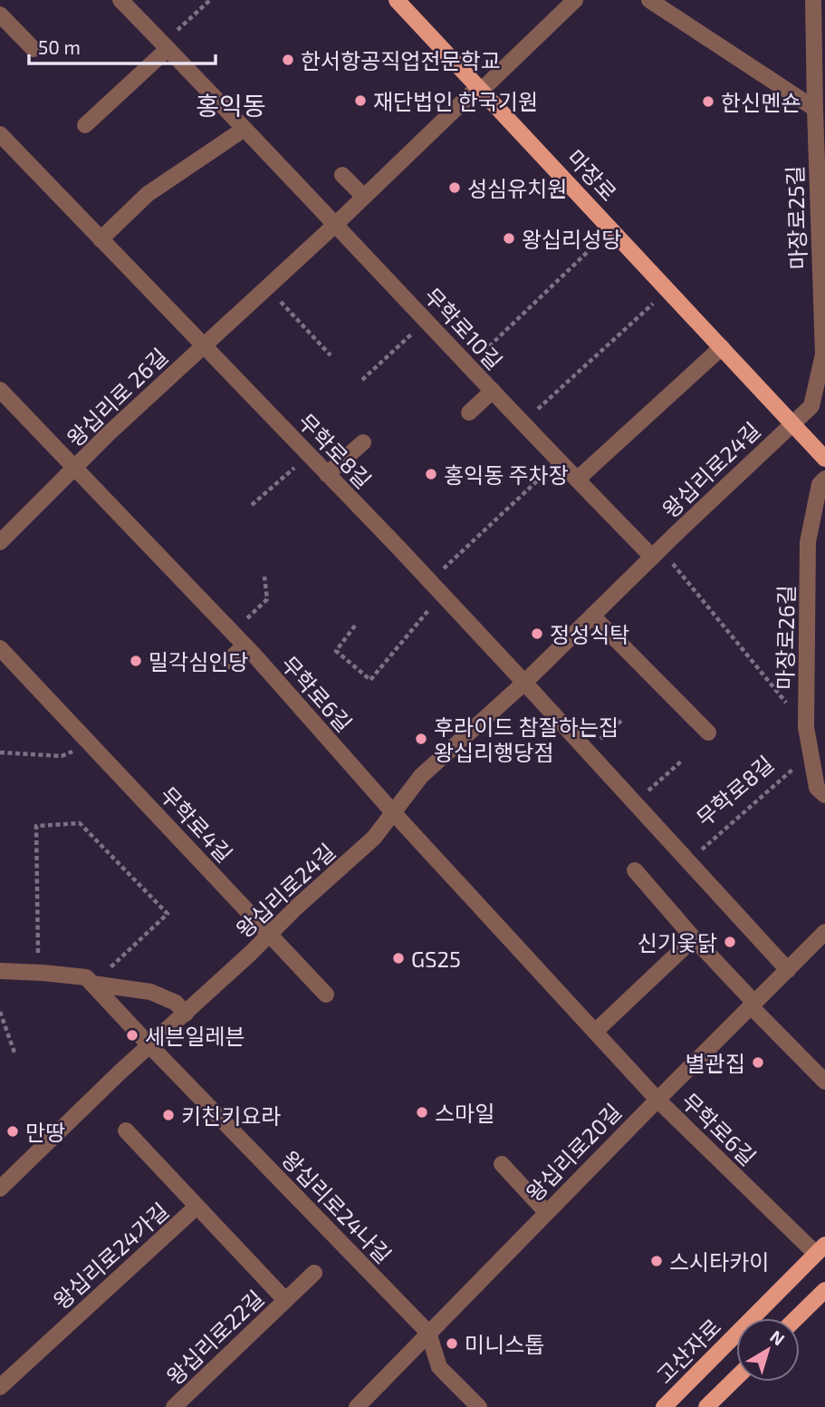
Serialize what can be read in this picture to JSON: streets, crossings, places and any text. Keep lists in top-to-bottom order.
{
  "streets": {
    "main road": ["마장로", "고산자로"],
    "street": [
      "마장로25길",
      "무학로10길",
      "왕십리로 26길",
      "무학로8길",
      "왕십리로24길",
      "마장로26길",
      "무학로6길",
      "무학로4길",
      "왕십리로20길",
      "왕십리로24나길",
      "왕십리로24가길",
      "왕십리로22길"
    ]
  },
  "crossings": [
    ["마장로", "마장로25길"],
    ["마장로", "왕십리로 26길"],
    ["마장로", "왕십리로24길"],
    ["마장로25길", "왕십리로24길"],
    ["무학로10길", "왕십리로 26길"],
    ["무학로10길", "왕십리로24길"],
    ["왕십리로 26길", "무학로8길"],
    ["왕십리로 26길", "무학로6길"],
    ["무학로8길", "왕십리로24길"],
    ["무학로8길", "마장로26길"],
    ["무학로8길", "왕십리로20길"],
    ["왕십리로24길", "마장로26길"],
    ["왕십리로24길", "무학로6길"],
    ["왕십리로24길", "무학로4길"],
    ["왕십리로24길", "왕십리로24나길"],
    ["무학로6길", "왕십리로20길"],
    ["무학로6길", "고산자로"],
    ["왕십리로20길", "왕십리로24나길"],
    ["왕십리로24가길", "왕십리로22길"]
  ],
  "districts": ["홍익동"],
  "places": [
    "한서항공직업전문학교",
    "재단법인 한국기원",
    "한신멘숀",
    "성심유치원",
    "왕십리성당",
    "홍익동 주차장",
    "정성식탁",
    "밀각심인당",
    "후라이드 참잘하는집 왕십리행당점",
    "신기옻닭",
    "GS25",
    "세븐일레븐",
    "별관집",
    "스마일",
    "키친키요라",
    "만땅",
    "스시타카이",
    "미니스톱"
  ],
  "scale_bar": "50 m",
  "north": "top right"
}
